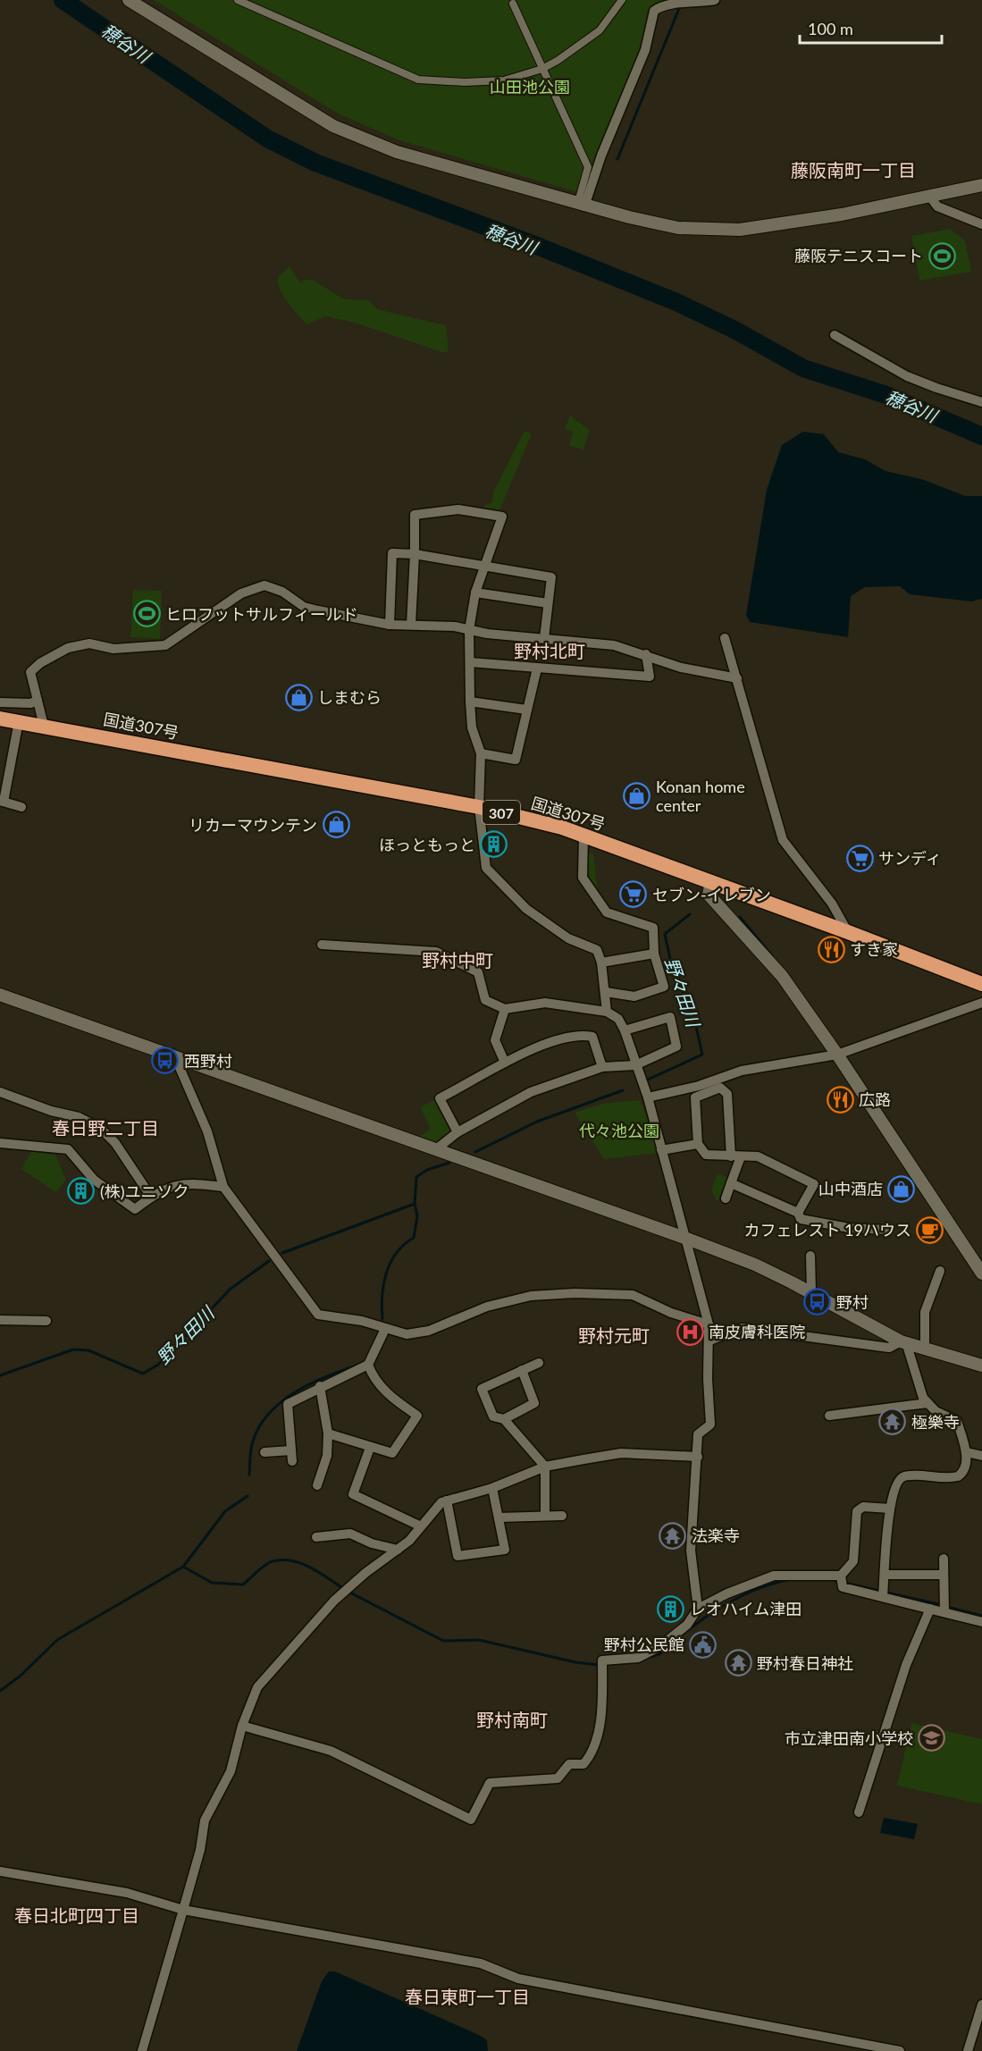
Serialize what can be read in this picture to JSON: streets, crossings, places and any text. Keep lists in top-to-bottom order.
{
  "streets": {
    "highway": ["国道307号", "307"]
  },
  "districts": [
    "藤阪南町一丁目",
    "野村北町",
    "野村中町",
    "春日野二丁目",
    "野村元町",
    "野村南町",
    "春日北町四丁目",
    "春日東町一丁目"
  ],
  "water": ["穂谷川", "野々田川"],
  "parks": ["山田池公園", "代々池公園"],
  "places": {
    "sports": ["藤阪テニスコート", "ヒロフットサルフィールド"],
    "shop": [
      "しまむら",
      "Konan home center",
      "リカーマウンテン",
      "山中酒店"
    ],
    "building": ["ほっともっと", "(株)ユニソク", "レオハイム津田"],
    "supermarket": ["サンディ", "セブン-イレブン"],
    "restaurant": ["すき家", "広路"],
    "bus stop": ["西野村", "野村"],
    "cafe": ["カフェレスト 19ハウス"],
    "hospital": ["南皮膚科医院"],
    "temple": ["極樂寺", "法楽寺", "野村春日神社"],
    "public building": ["野村公民館"],
    "school or university": ["市立津田南小学校"]
  },
  "scale_bar": "100 m"
}
